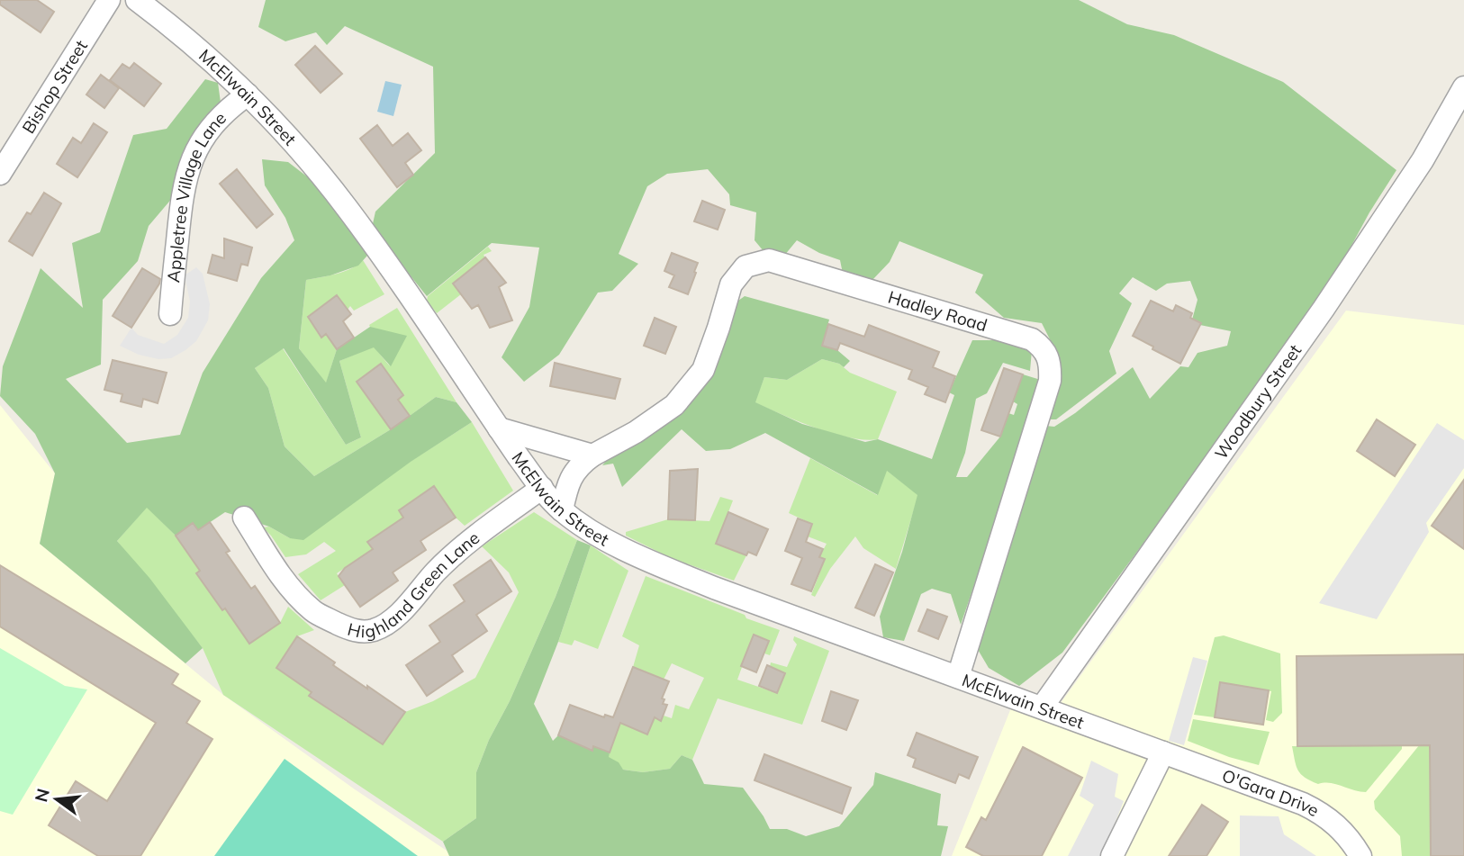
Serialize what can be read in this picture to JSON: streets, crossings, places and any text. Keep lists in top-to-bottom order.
{
  "streets": {
    "street": [
      "Bishop Street",
      "McElwain Street",
      "Appletree Village Lane",
      "Hadley Road",
      "Woodbury Street",
      "Highland Green Lane",
      "O'Gara Drive"
    ]
  },
  "crossings": [
    ["McElwain Street", "Appletree Village Lane"],
    ["McElwain Street", "Hadley Road"],
    ["McElwain Street", "Woodbury Street"],
    ["McElwain Street", "Highland Green Lane"],
    ["McElwain Street", "O'Gara Drive"]
  ],
  "north": "left"
}
